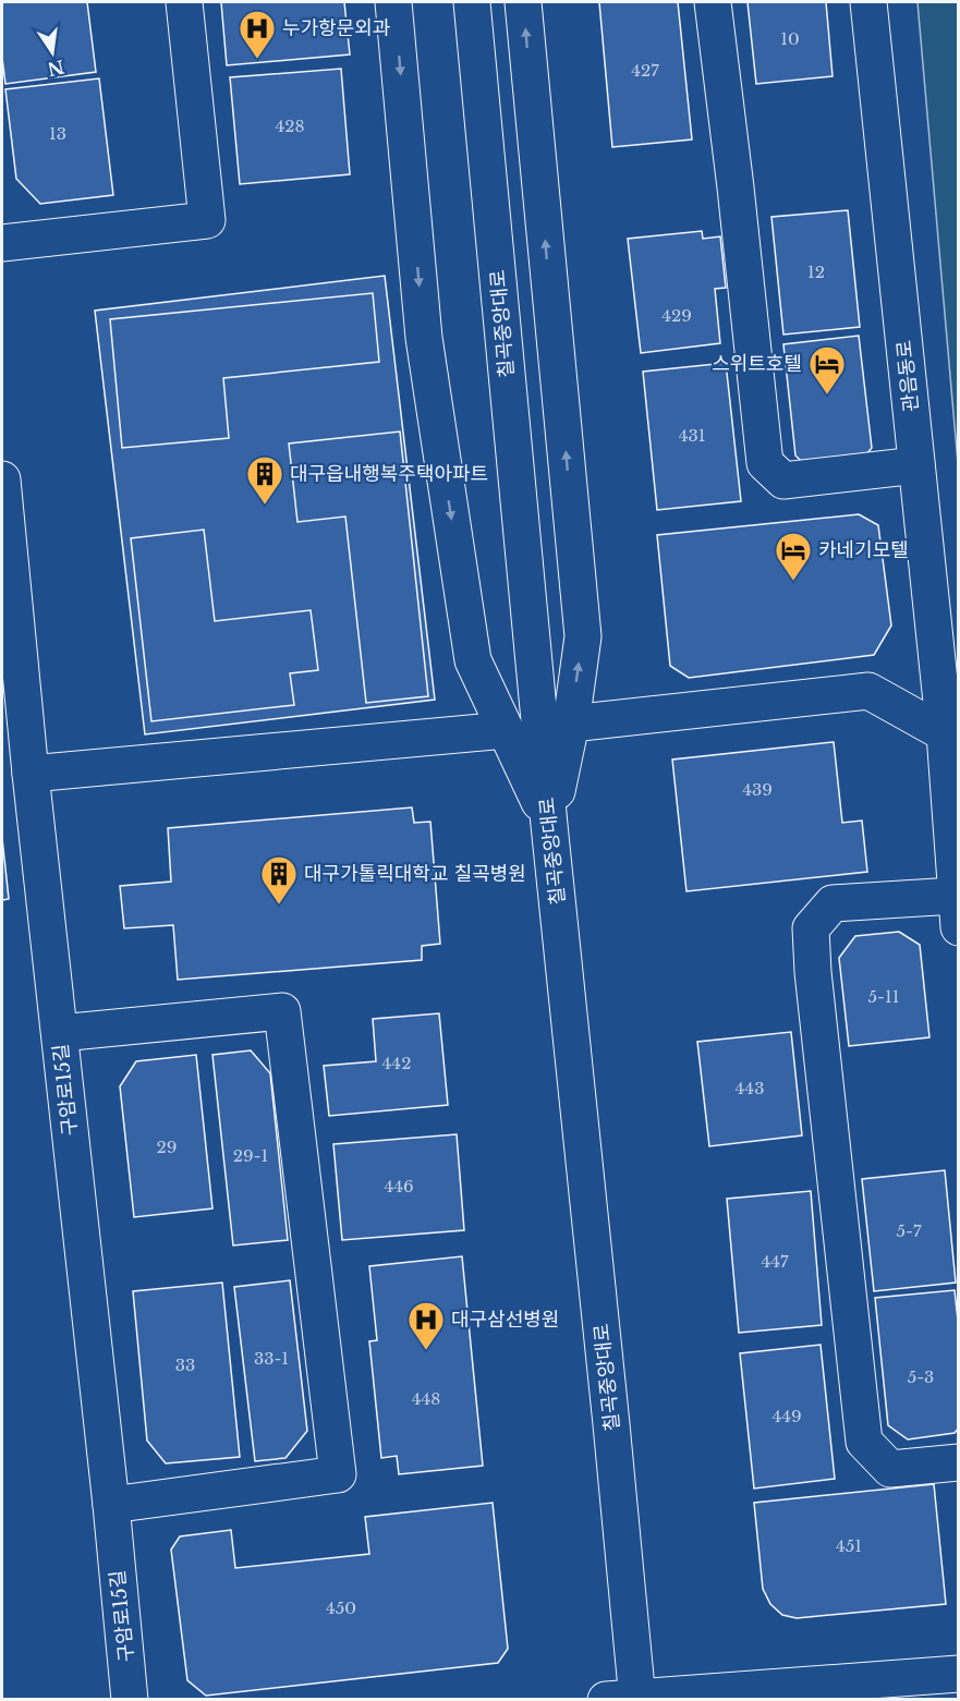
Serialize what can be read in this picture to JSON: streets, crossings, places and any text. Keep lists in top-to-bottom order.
{
  "streets": {
    "street": ["칠곡중앙대로", "관음동로", "구암로15길"]
  },
  "places": {
    "hospital": ["누가항문외과", "대구삼선병원"],
    "hotel": ["스위트호텔", "카네기모텔"],
    "building": ["대구읍내행복주택아파트", "대구가톨릭대학교 칠곡병원"]
  },
  "house_numbers": [
    "10",
    "427",
    "428",
    "13",
    "12",
    "429",
    "431",
    "439",
    "5-11",
    "442",
    "443",
    "29",
    "29-1",
    "446",
    "5-7",
    "447",
    "33-1",
    "33",
    "5-3",
    "448",
    "449",
    "451",
    "450"
  ],
  "north": "bottom"
}
